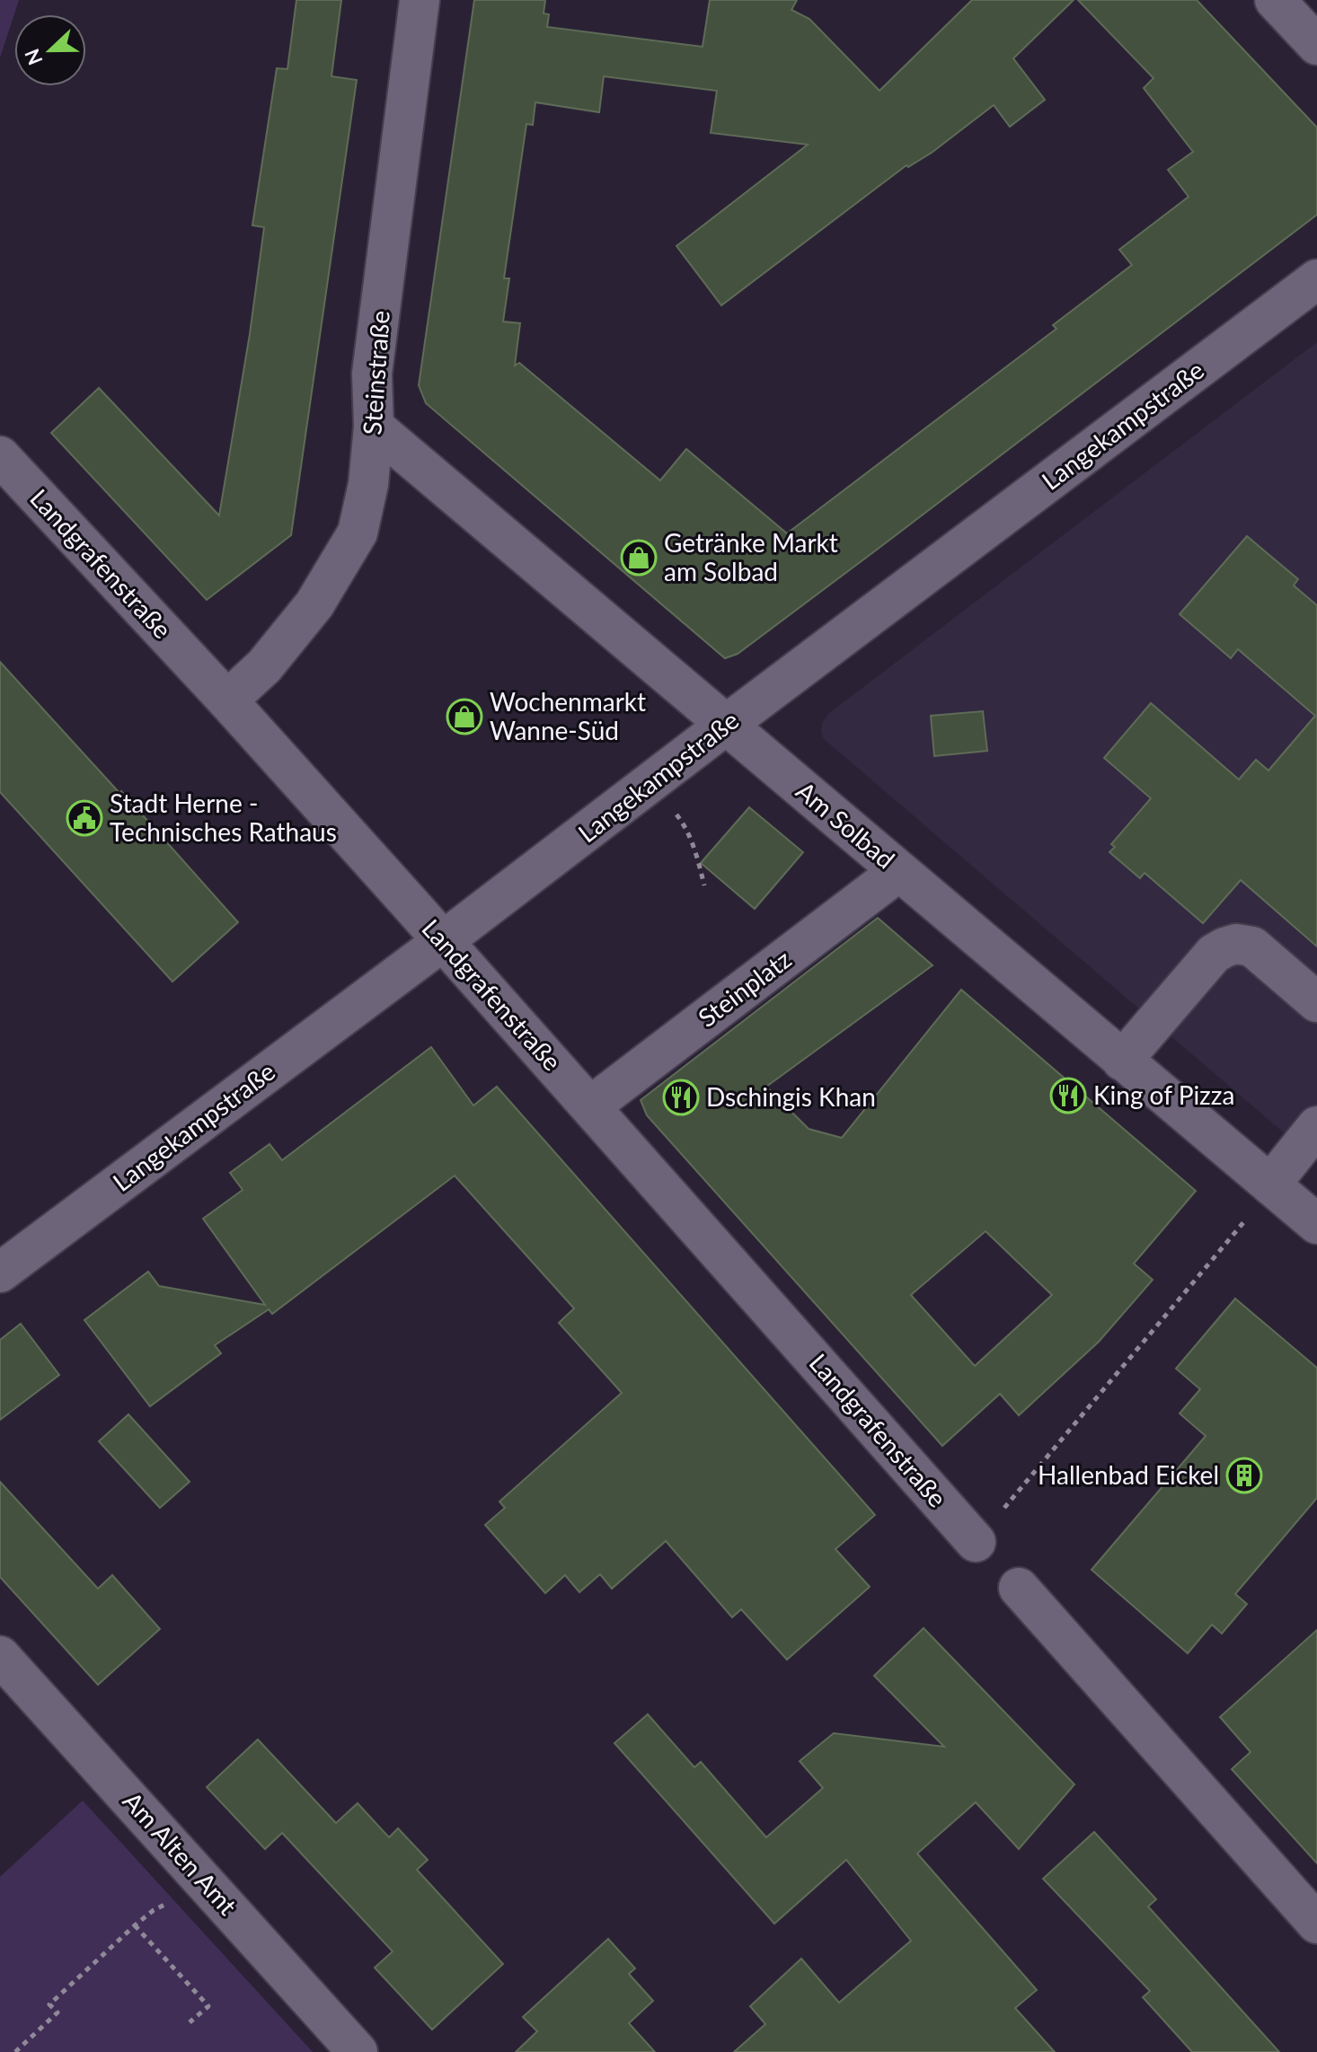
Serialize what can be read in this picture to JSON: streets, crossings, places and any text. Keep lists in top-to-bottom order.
{
  "streets": {
    "street": [
      "Steinstraße",
      "Langekampstraße",
      "Landgrafenstraße",
      "Am Solbad",
      "Steinplatz",
      "Am Alten Amt"
    ]
  },
  "crossings": [
    ["Steinstraße", "Landgrafenstraße"],
    ["Steinstraße", "Am Solbad"],
    ["Langekampstraße", "Landgrafenstraße"],
    ["Langekampstraße", "Am Solbad"],
    ["Landgrafenstraße", "Steinplatz"],
    ["Am Solbad", "Steinplatz"]
  ],
  "places": {
    "shop": ["Getränke Markt am Solbad", "Wochenmarkt Wanne-Süd"],
    "public building": ["Stadt Herne - Technisches Rathaus"],
    "restaurant": ["King of Pizza", "Dschingis Khan"],
    "building": ["Hallenbad Eickel"]
  },
  "north": "left"
}
